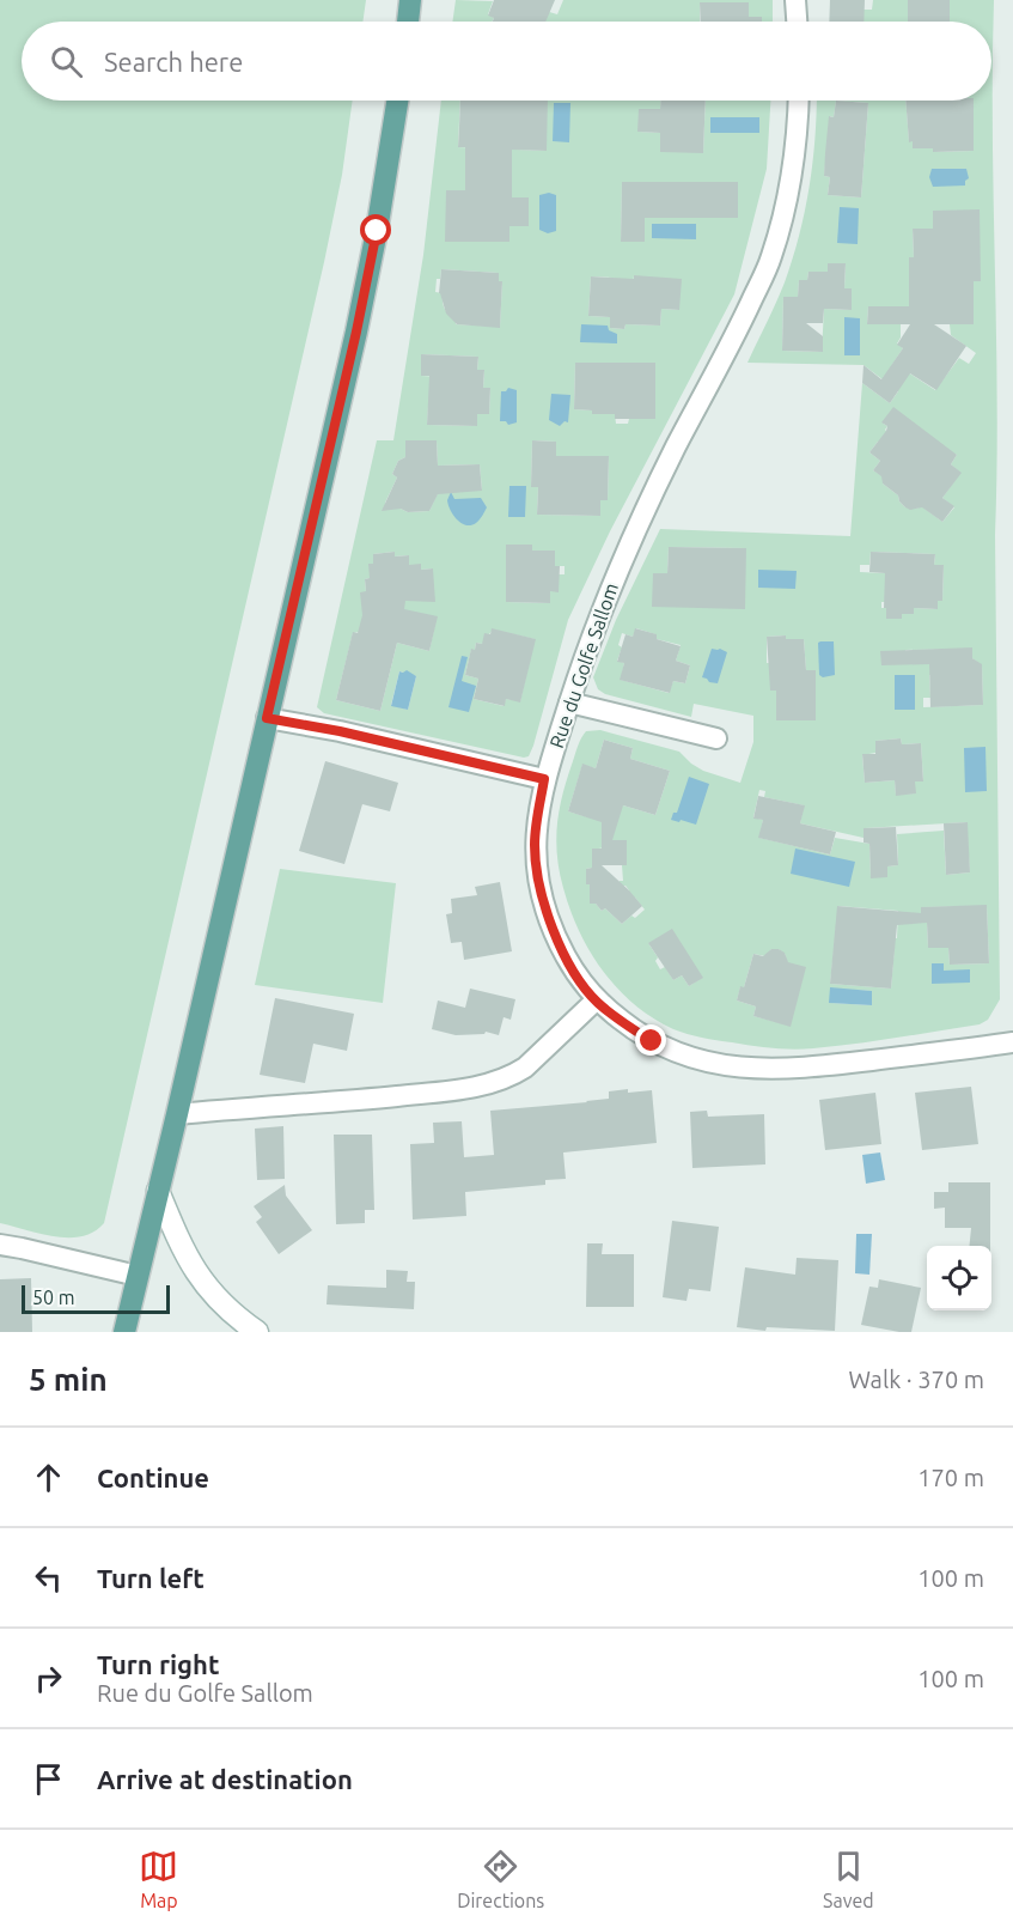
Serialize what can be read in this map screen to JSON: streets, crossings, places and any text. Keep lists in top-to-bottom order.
{
  "streets": {
    "street": ["Rue du Golfe Sallom"]
  },
  "scale_bar": "50 m",
  "page": {
    "search": "Search here",
    "scale": "50 m",
    "heading": ["5 min", "Walk · 370 m"],
    "list": [
      ["Continue", "170 m"],
      ["Turn left", "100 m"],
      ["Turn right", "Rue du Golfe Sallom", "100 m"],
      "Arrive at destination"
    ],
    "nav": ["Map", "Directions", "Saved"]
  }
}
